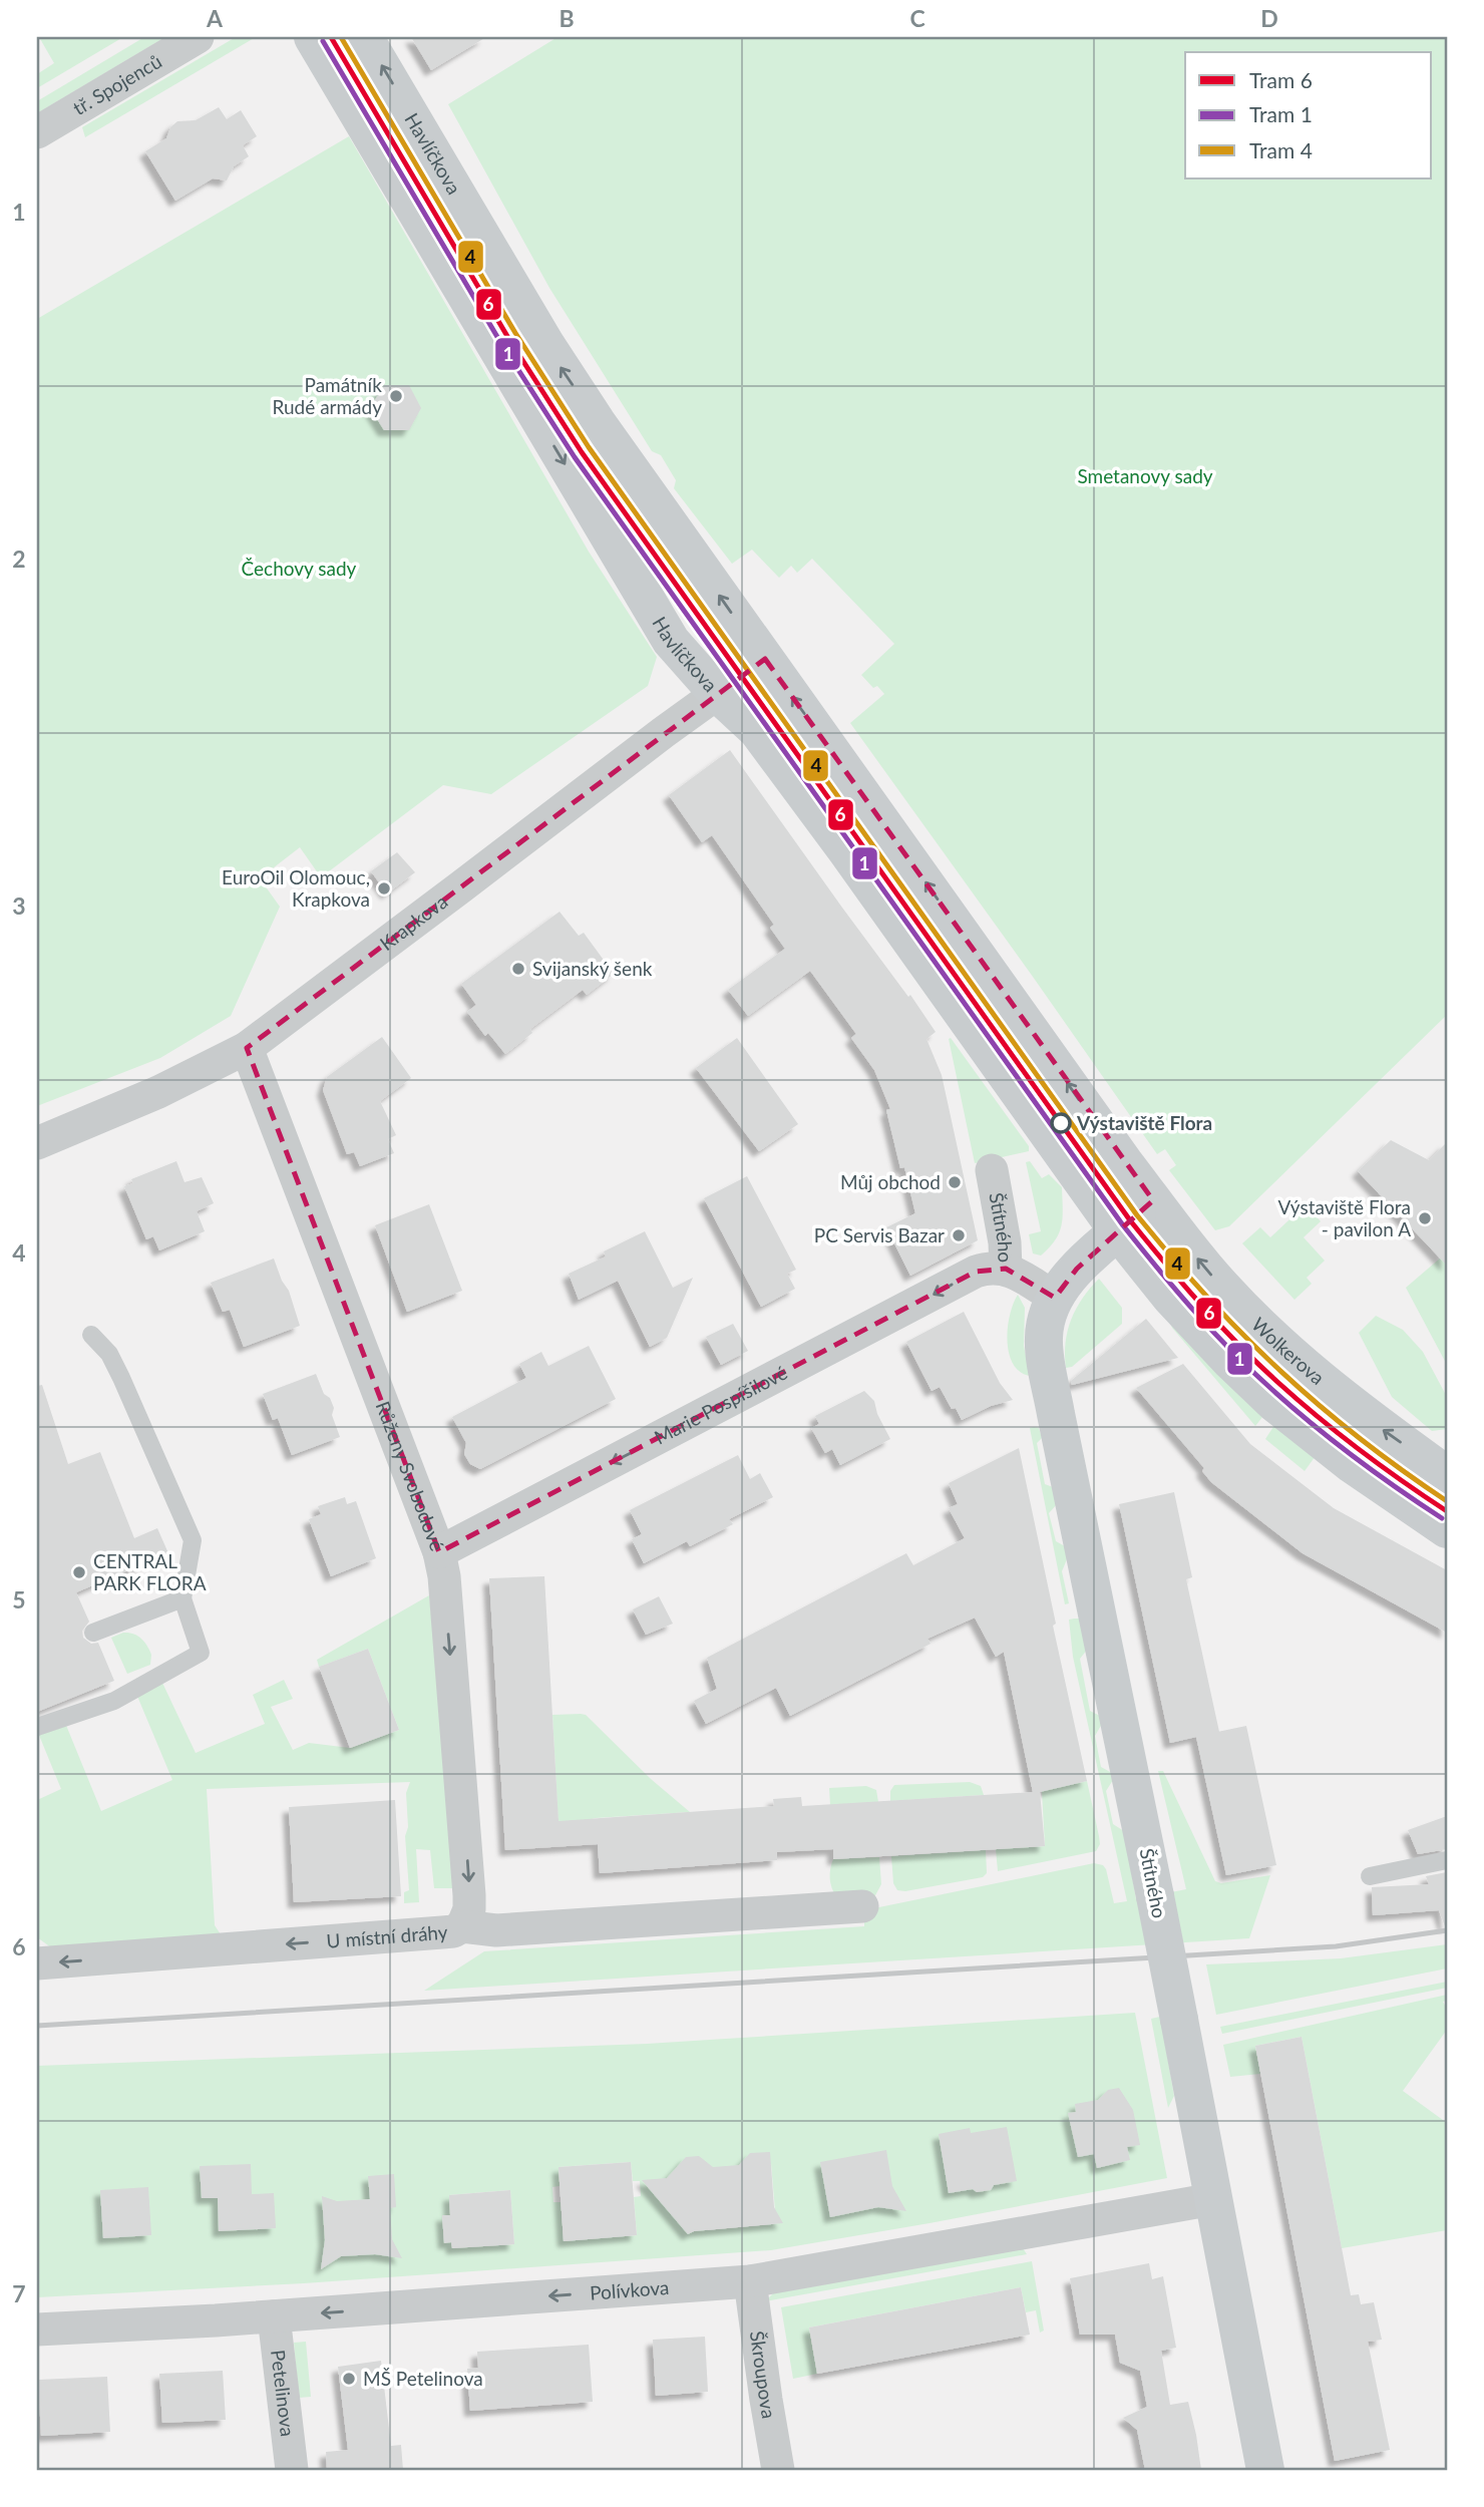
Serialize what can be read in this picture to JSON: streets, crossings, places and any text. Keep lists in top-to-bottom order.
{
  "streets": {
    "street": [
      "tř. Spojenců",
      "Havlíčkova",
      "Krapkova",
      "Štítného",
      "Wolkerova",
      "Marie Pospíšilové",
      "Růženy Svobodové",
      "U místní dráhy",
      "Polívkova",
      "Škroupova",
      "Petelinova"
    ]
  },
  "crossings": [
    ["Havlíčkova", "Krapkova"],
    ["Havlíčkova", "Štítného"],
    ["Havlíčkova", "Wolkerova"],
    ["Krapkova", "Růženy Svobodové"],
    ["Štítného", "Wolkerova"],
    ["Štítného", "Marie Pospíšilové"],
    ["Štítného", "Polívkova"],
    ["Marie Pospíšilové", "Růženy Svobodové"],
    ["Růženy Svobodové", "U místní dráhy"],
    ["Polívkova", "Škroupova"],
    ["Polívkova", "Petelinova"]
  ],
  "one_way": [
    "Marie Pospíšilové",
    "Růženy Svobodové",
    "U místní dráhy",
    "Polívkova"
  ],
  "parks": ["Smetanovy sady", "Čechovy sady"],
  "places": [
    "Památník Rudé armády",
    "EuroOil Olomouc, Krapkova",
    "Svijanský šenk",
    "Výstaviště Flora",
    "Můj obchod",
    "Výstaviště Flora - pavilon A",
    "PC Servis Bazar",
    "CENTRAL PARK FLORA",
    "MŠ Petelinova"
  ],
  "lines": ["tram line 6", "tram line 4", "tram line 1"],
  "legend": ["Tram 6", "Tram 1", "Tram 4"],
  "grid": {
    "columns": [
      "A",
      "B",
      "C",
      "D"
    ],
    "rows": [
      "1",
      "2",
      "3",
      "4",
      "5",
      "6",
      "7"
    ]
  }
}
